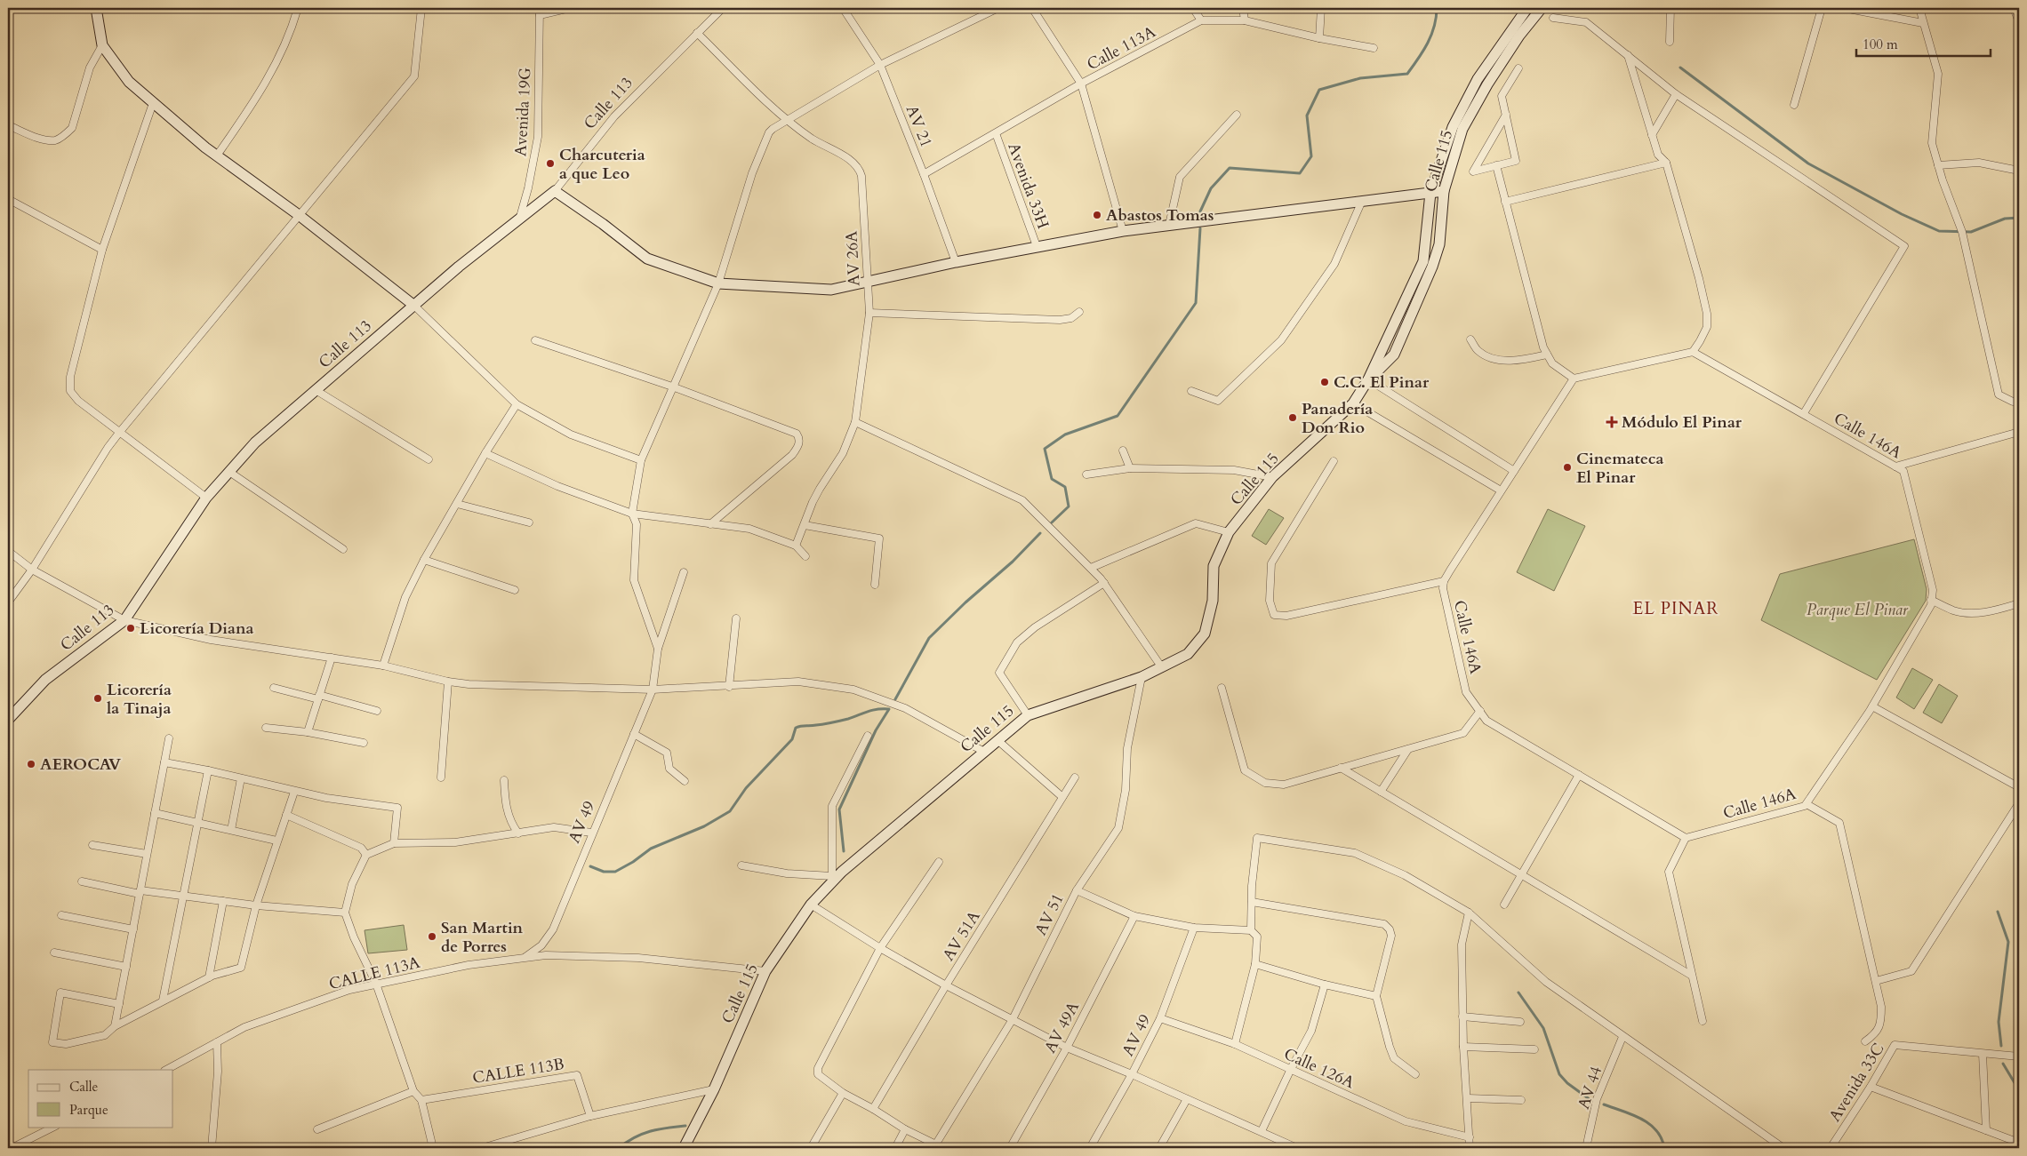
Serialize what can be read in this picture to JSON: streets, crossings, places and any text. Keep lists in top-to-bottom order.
{
  "streets": {
    "street": [
      "Calle 113A",
      "Calle 113",
      "Avenida 19G",
      "AV 21",
      "Calle 115",
      "Avenida 33H",
      "AV 26A",
      "Calle 146A",
      "AV 49",
      "AV 51",
      "AV 51A",
      "CALLE 113A",
      "AV 49A",
      "Calle 126A",
      "CALLE 113B",
      "Avenida 33C",
      "AV 44"
    ]
  },
  "crossings": [
    ["Calle 113A", "AV 21"],
    ["Calle 113A", "Avenida 33H"],
    ["Calle 113", "Avenida 19G"],
    ["Calle 113", "AV 26A"],
    ["Calle 115", "AV 51"],
    ["Calle 115", "CALLE 113A"],
    ["AV 49", "CALLE 113A"],
    ["AV 49", "Calle 126A"]
  ],
  "districts": ["EL PINAR"],
  "parks": ["Parque El Pinar"],
  "places": {
    "other": [
      "Charcuteria a que Leo",
      "Abastos Tomas",
      "C.C. El Pinar",
      "Panadería Don Rio",
      "Cinemateca El Pinar",
      "Licorería Diana",
      "Licorería la Tinaja",
      "AEROCAV",
      "San Martin de Porres"
    ],
    "health": ["Módulo El Pinar"]
  },
  "legend": ["Calle", "Parque"],
  "scale_bar": "100 m"
}
